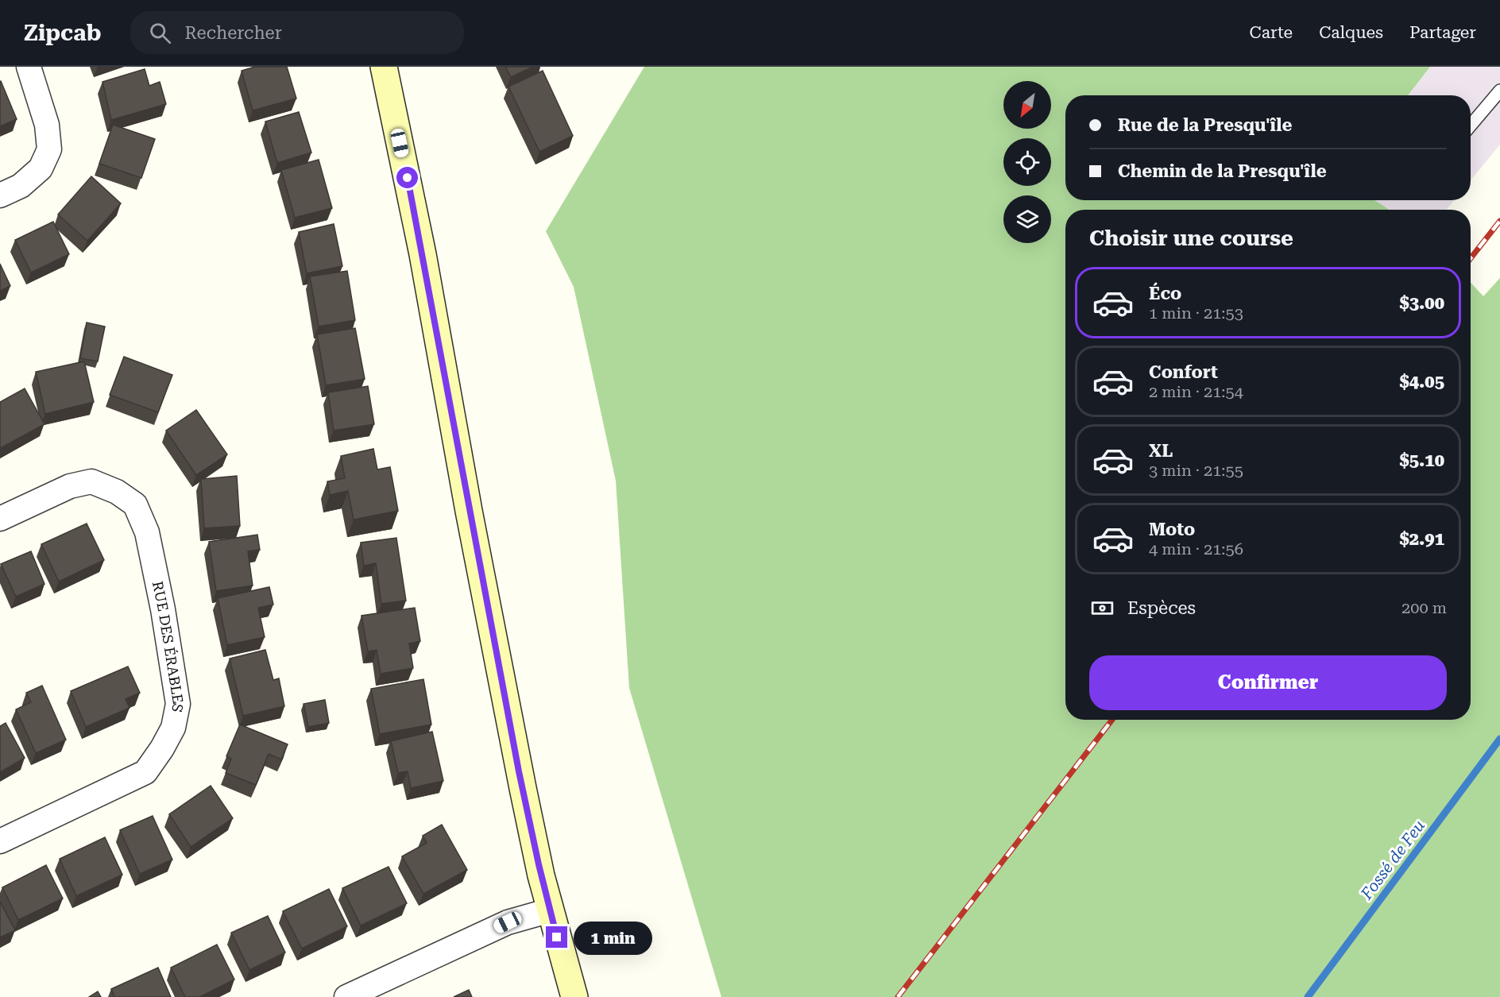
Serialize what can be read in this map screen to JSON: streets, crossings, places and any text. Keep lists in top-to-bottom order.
{
  "streets": {
    "street": ["RUE DES ÉRABLES"]
  },
  "water": ["Fossé de Feu"],
  "north": "bottom left",
  "page": {
    "header": "Zipcab",
    "search": "Rechercher",
    "nav": ["Carte", "Calques", "Partager"],
    "banner": ["Rue de la Presqu'île", "Chemin de la Presqu'île"],
    "heading": "Choisir une course",
    "list": [
      {
        "name": "Éco",
        "note": "1 min · 21:53",
        "value": "$3.00"
      },
      {
        "name": "Confort",
        "note": "2 min · 21:54",
        "value": "$4.05"
      },
      {
        "name": "XL",
        "note": "3 min · 21:55",
        "value": "$5.10"
      },
      {
        "name": "Moto",
        "note": "4 min · 21:56",
        "value": "$2.91"
      }
    ],
    "pay": ["Espèces", "200 m"],
    "buttons": "Confirmer",
    "bubble": "1 min"
  }
}
